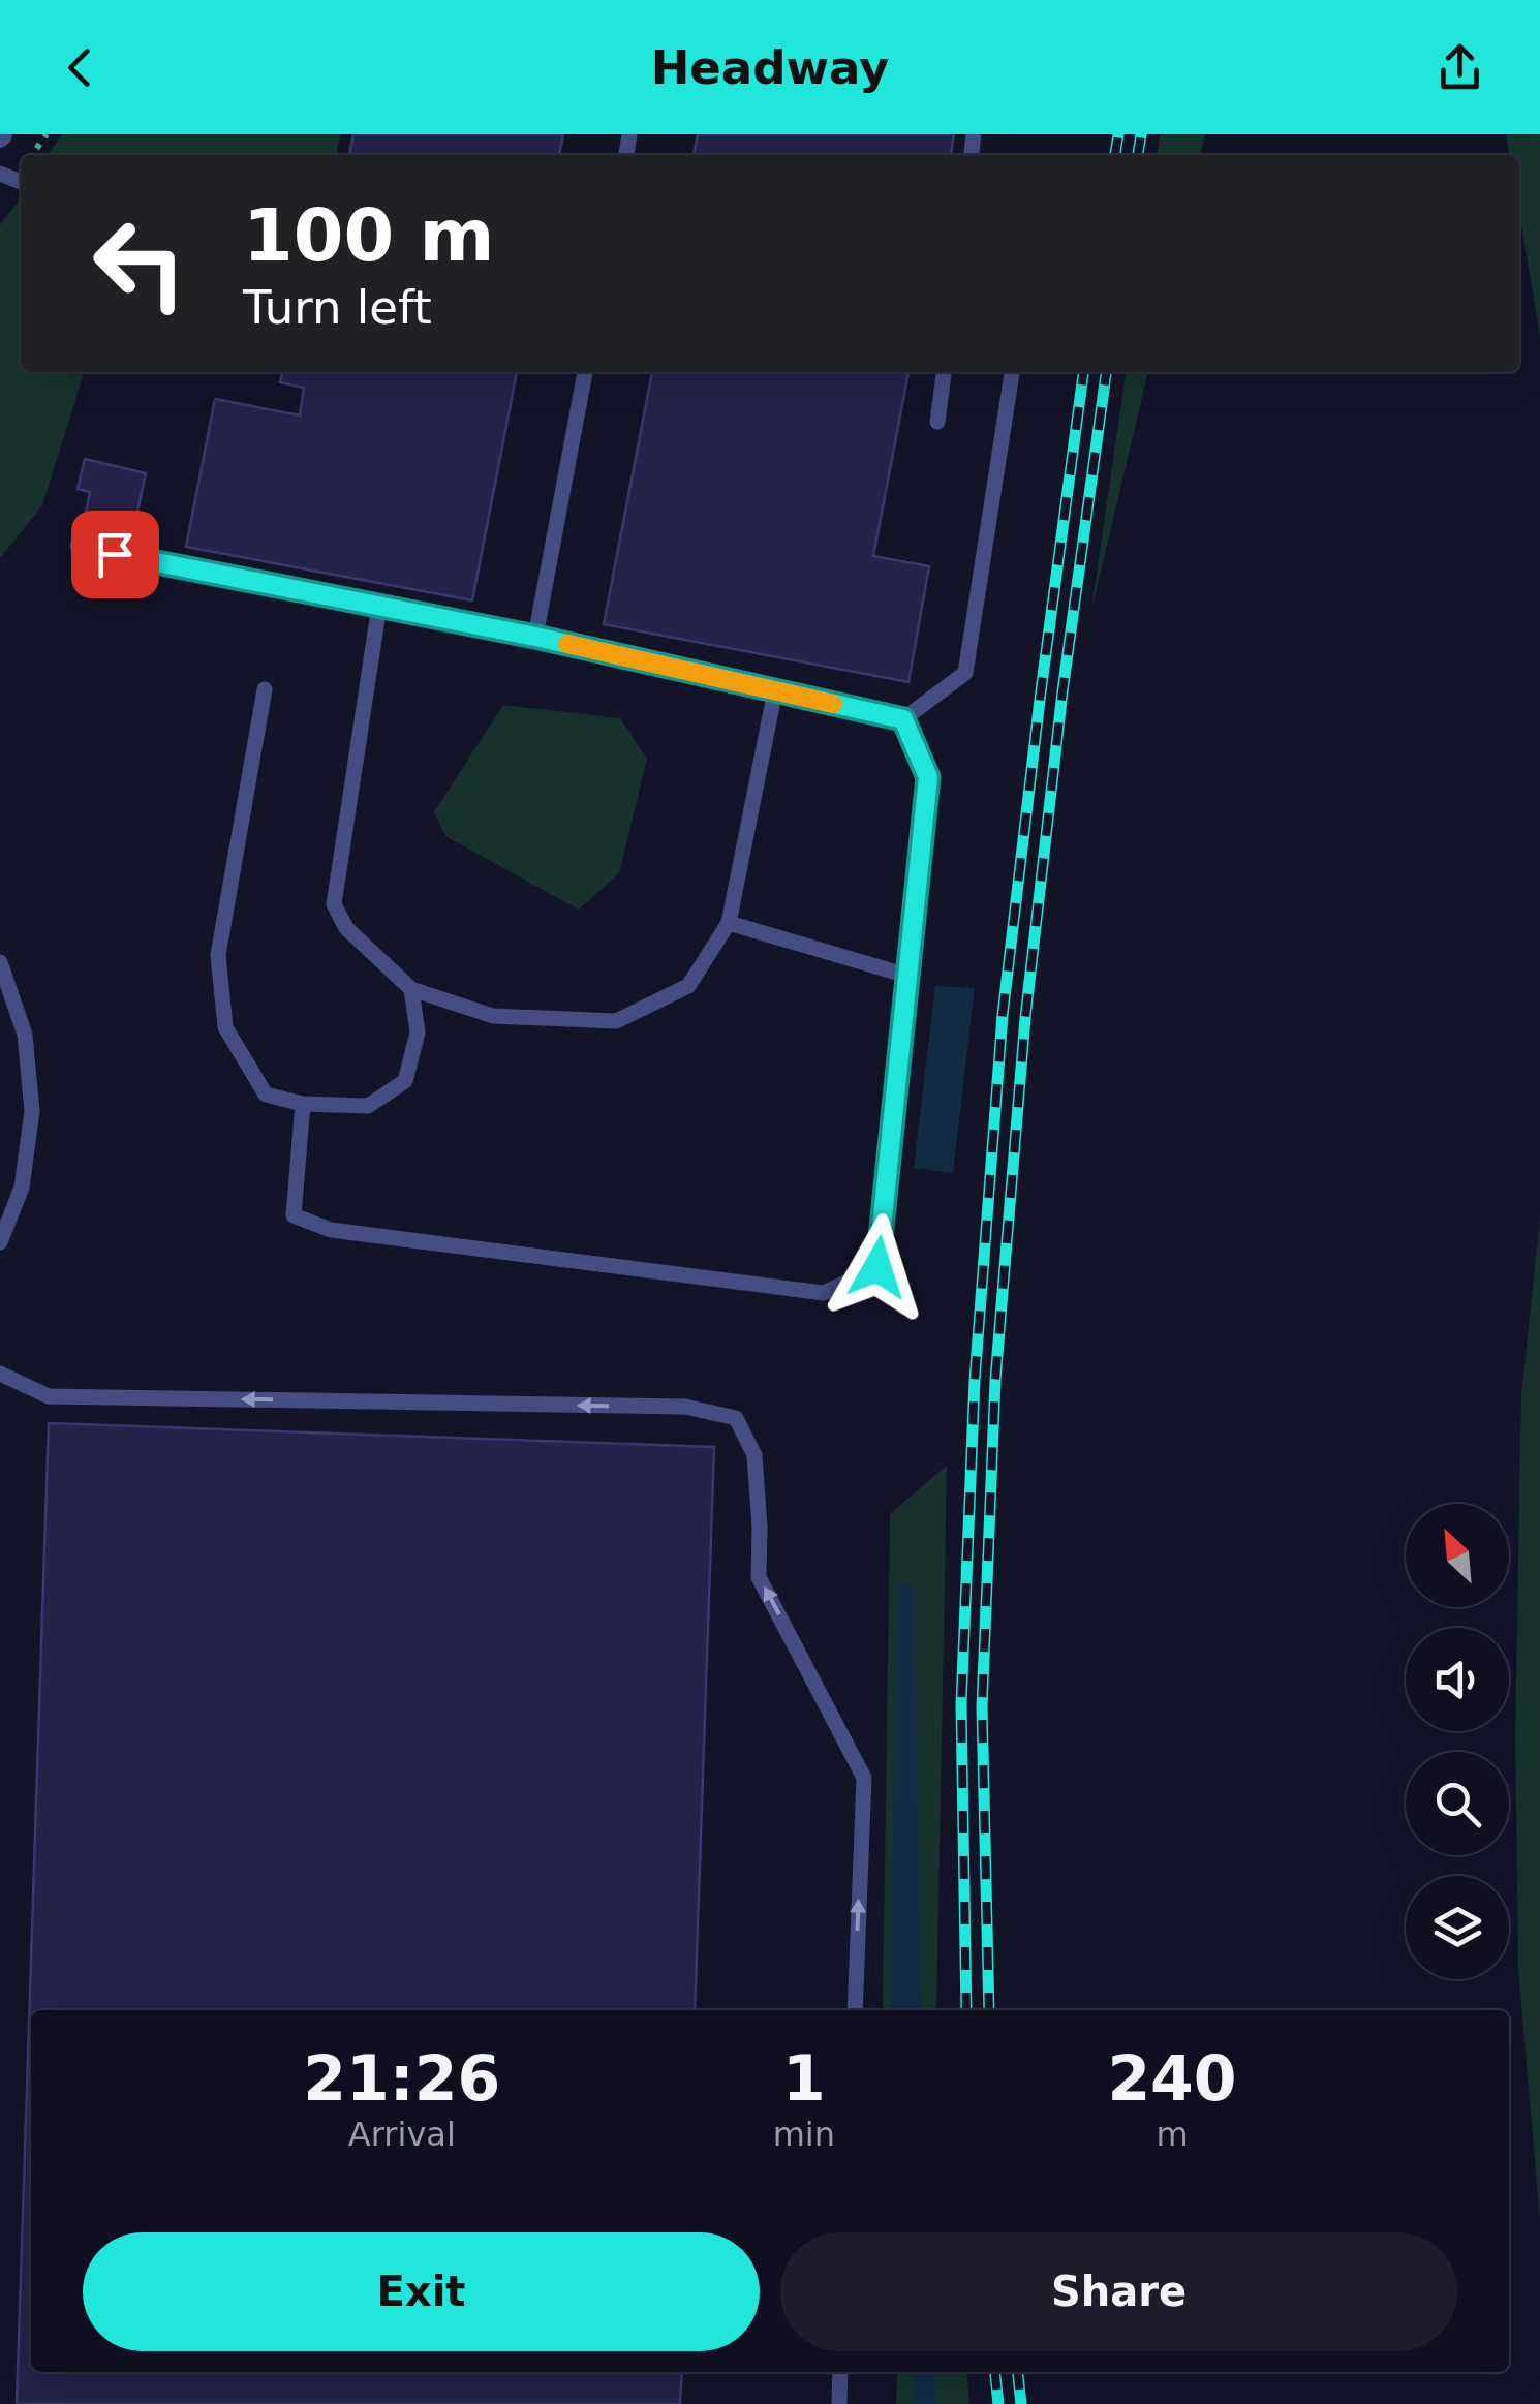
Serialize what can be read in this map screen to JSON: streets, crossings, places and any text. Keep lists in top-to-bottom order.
{
  "north": "top left",
  "page": {
    "header": "Headway",
    "turn": ["100 m", "Turn left"],
    "eta": [
      "21:26",
      "Arrival",
      "1",
      "min",
      "240",
      "m"
    ],
    "buttons": ["Exit", "Share"]
  }
}
